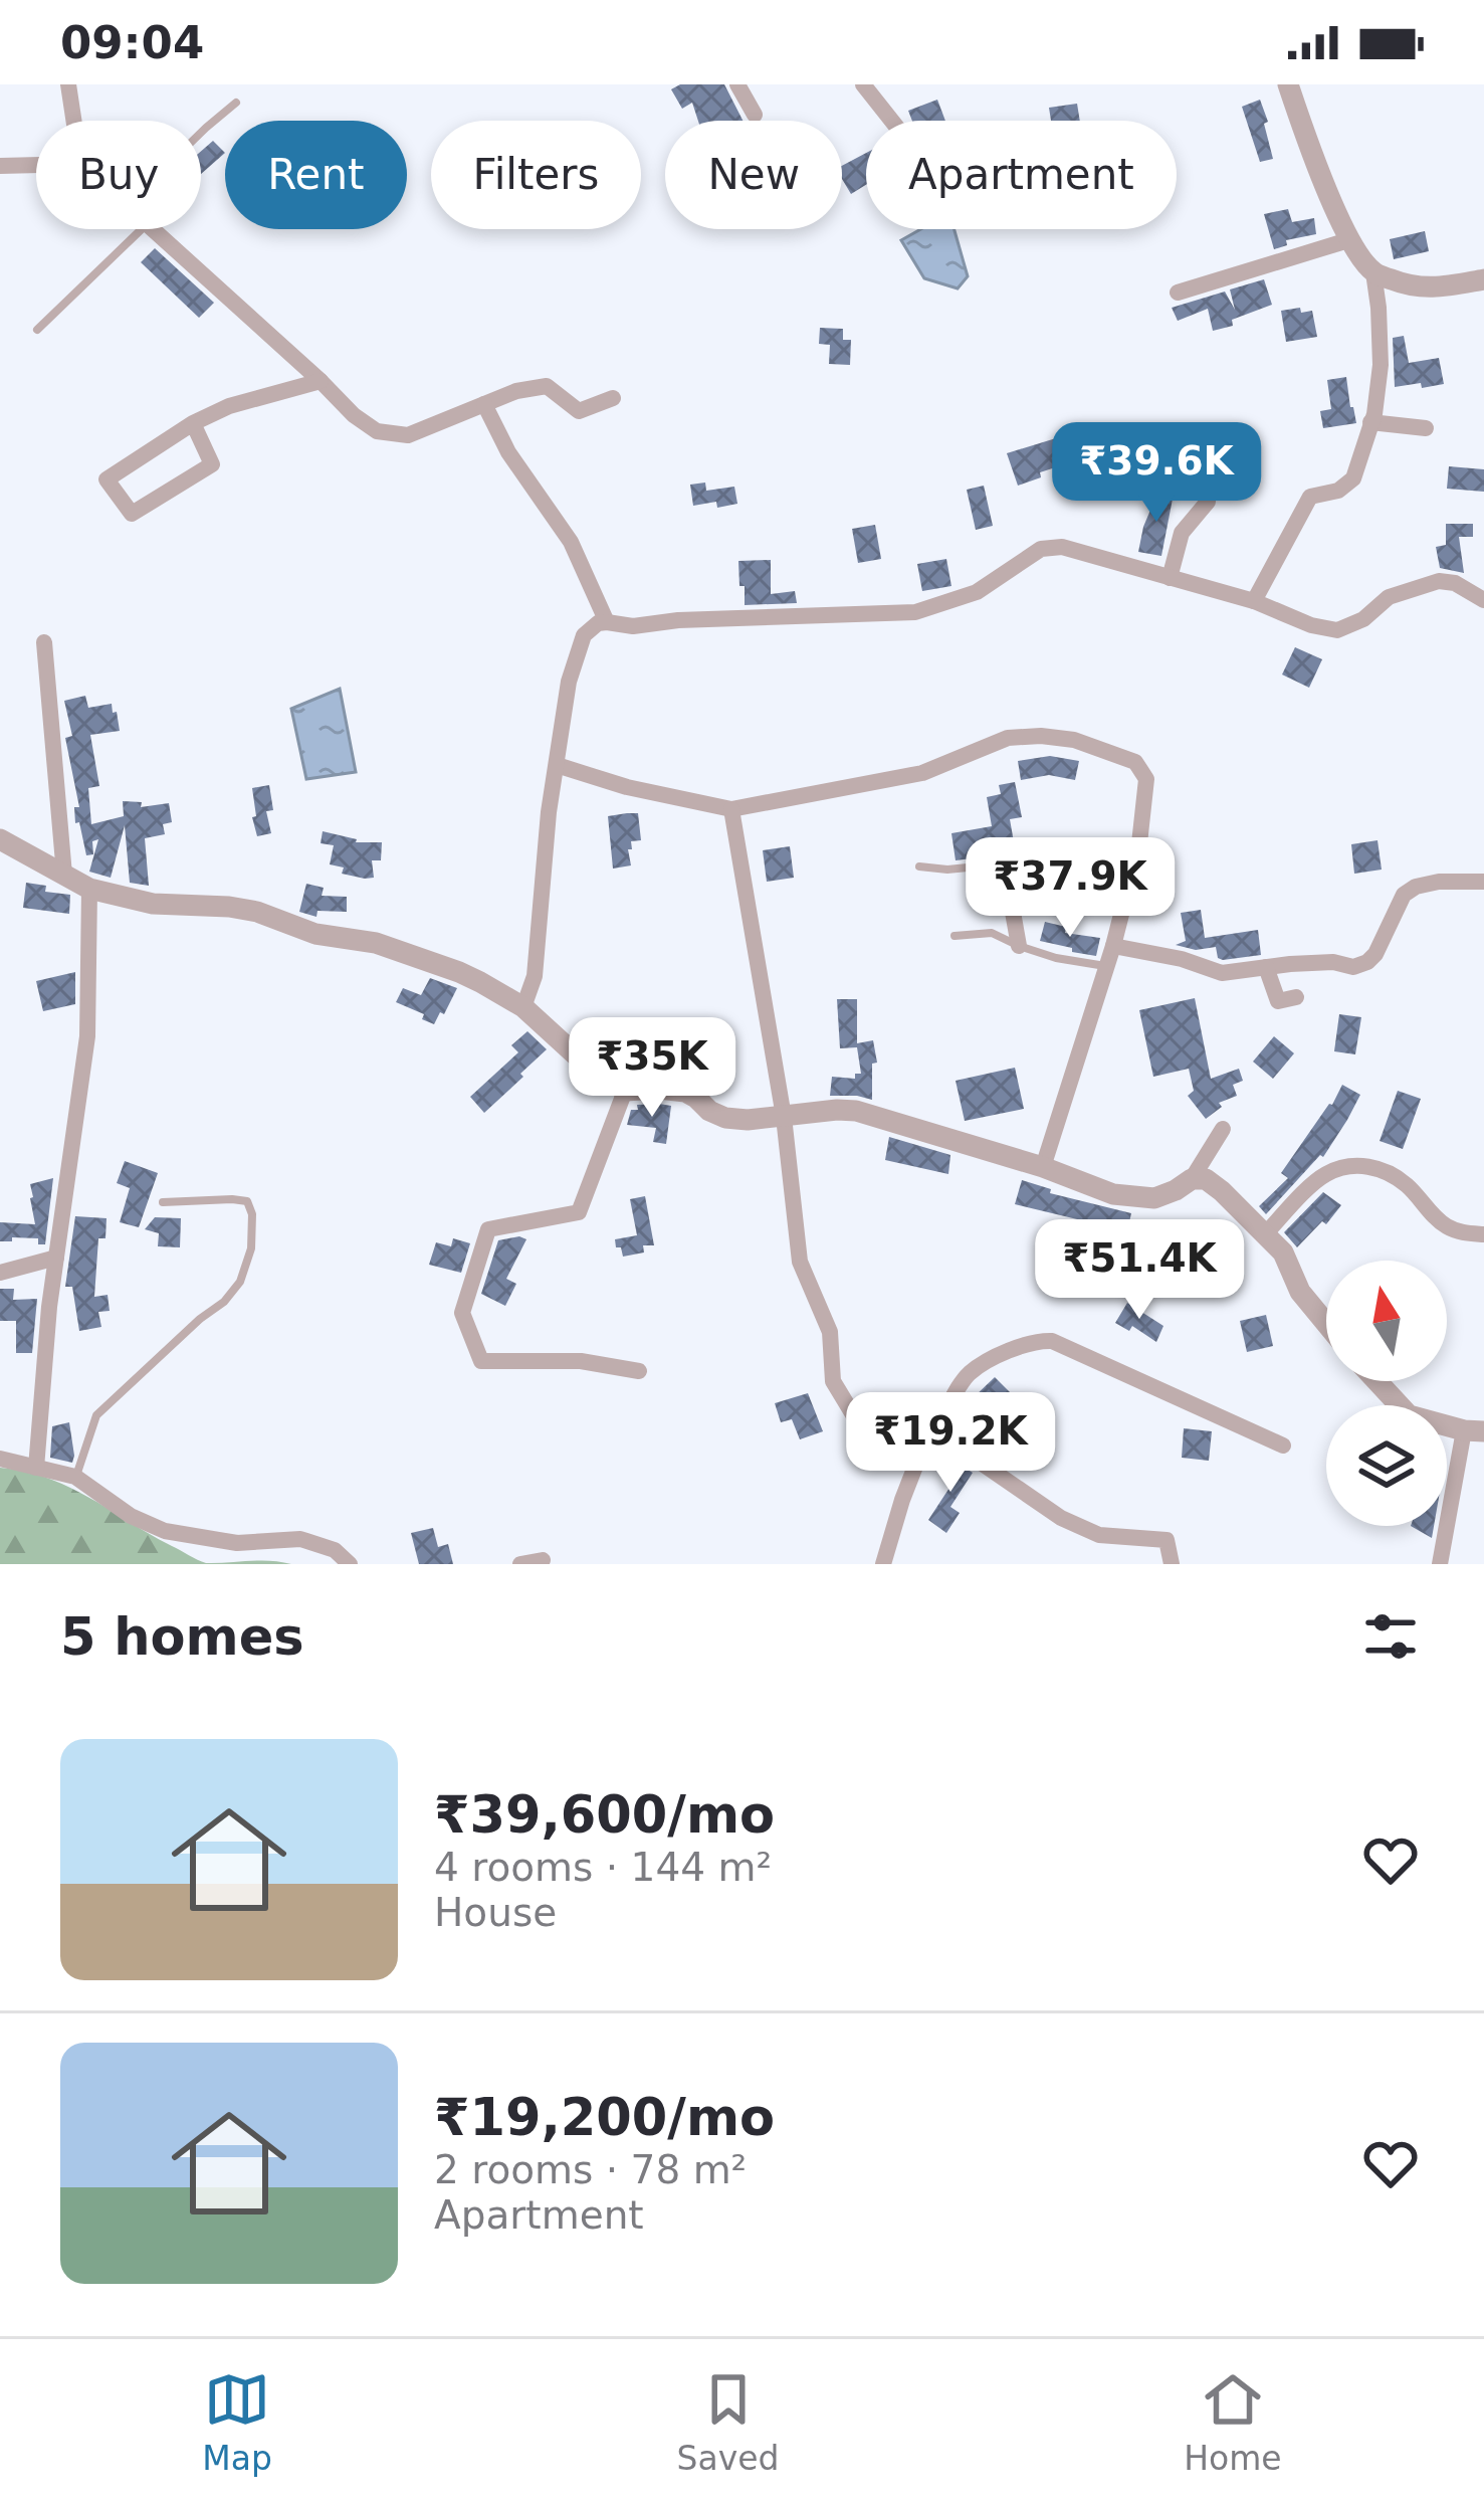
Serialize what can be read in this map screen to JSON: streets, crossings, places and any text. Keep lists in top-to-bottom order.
{
  "north": "top",
  "page": {
    "status": "09:04",
    "chip": [
      "Buy",
      "Rent",
      "Filters",
      "New",
      "Apartment"
    ],
    "price": [
      "₹39.6K",
      "₹37.9K",
      "₹35K",
      "₹51.4K",
      "₹19.2K"
    ],
    "heading": "5 homes",
    "list": [
      {
        "name": "₹39,600/mo",
        "note": "4 rooms · 144 m² · House"
      },
      {
        "name": "₹19,200/mo",
        "note": "2 rooms · 78 m² · Apartment"
      }
    ],
    "tabs": ["Map", "Saved", "Home"]
  }
}
